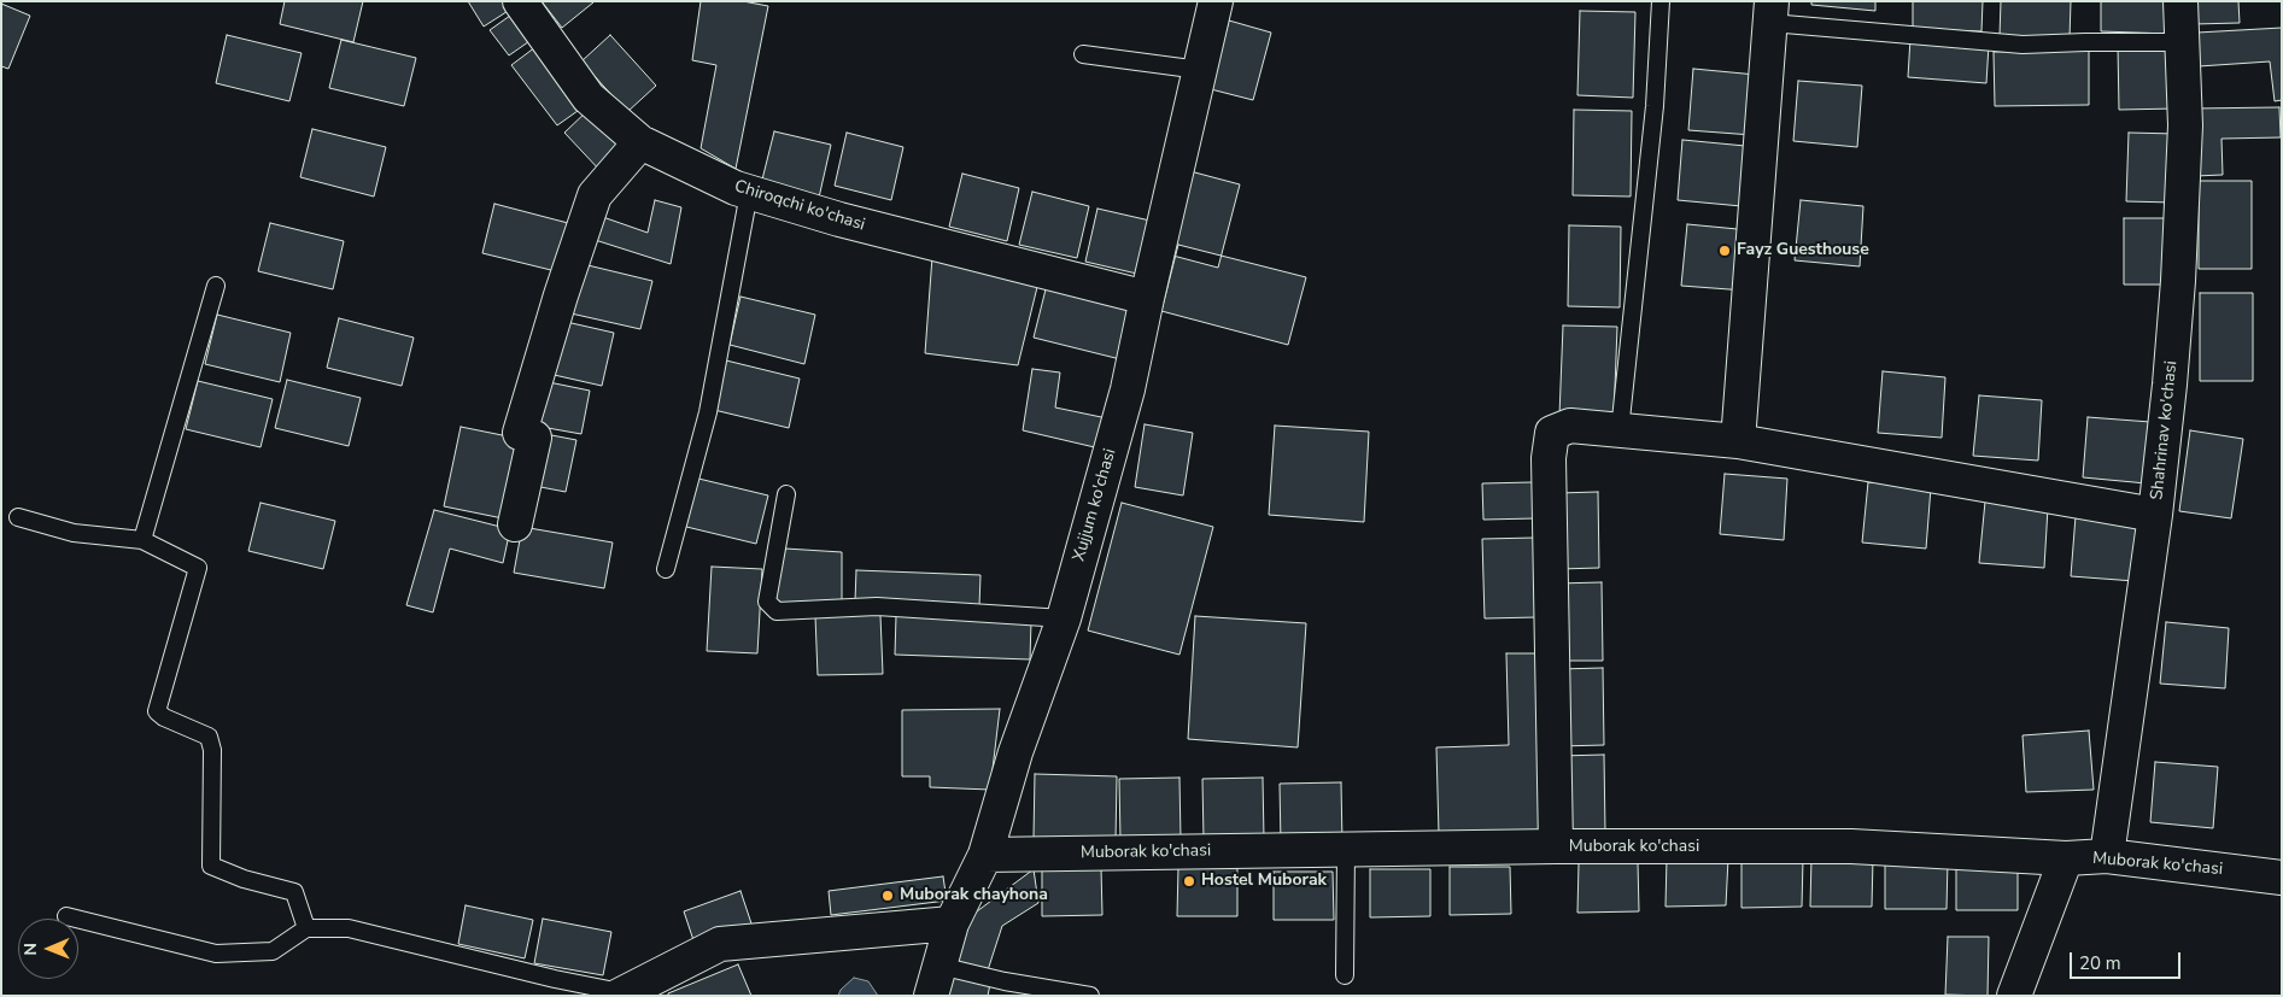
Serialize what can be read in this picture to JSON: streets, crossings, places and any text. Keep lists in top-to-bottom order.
{
  "streets": {
    "street": [
      "Chiroqchi ko'chasi",
      "Shahrinav ko'chasi",
      "Xujjum ko'chasi",
      "Muborak ko'chasi"
    ]
  },
  "crossings": [
    ["Chiroqchi ko'chasi", "Xujjum ko'chasi"],
    ["Shahrinav ko'chasi", "Muborak ko'chasi"],
    ["Xujjum ko'chasi", "Muborak ko'chasi"]
  ],
  "places": ["Fayz Guesthouse", "Hostel Muborak", "Muborak chayhona"],
  "scale_bar": "20 m",
  "north": "left"
}
